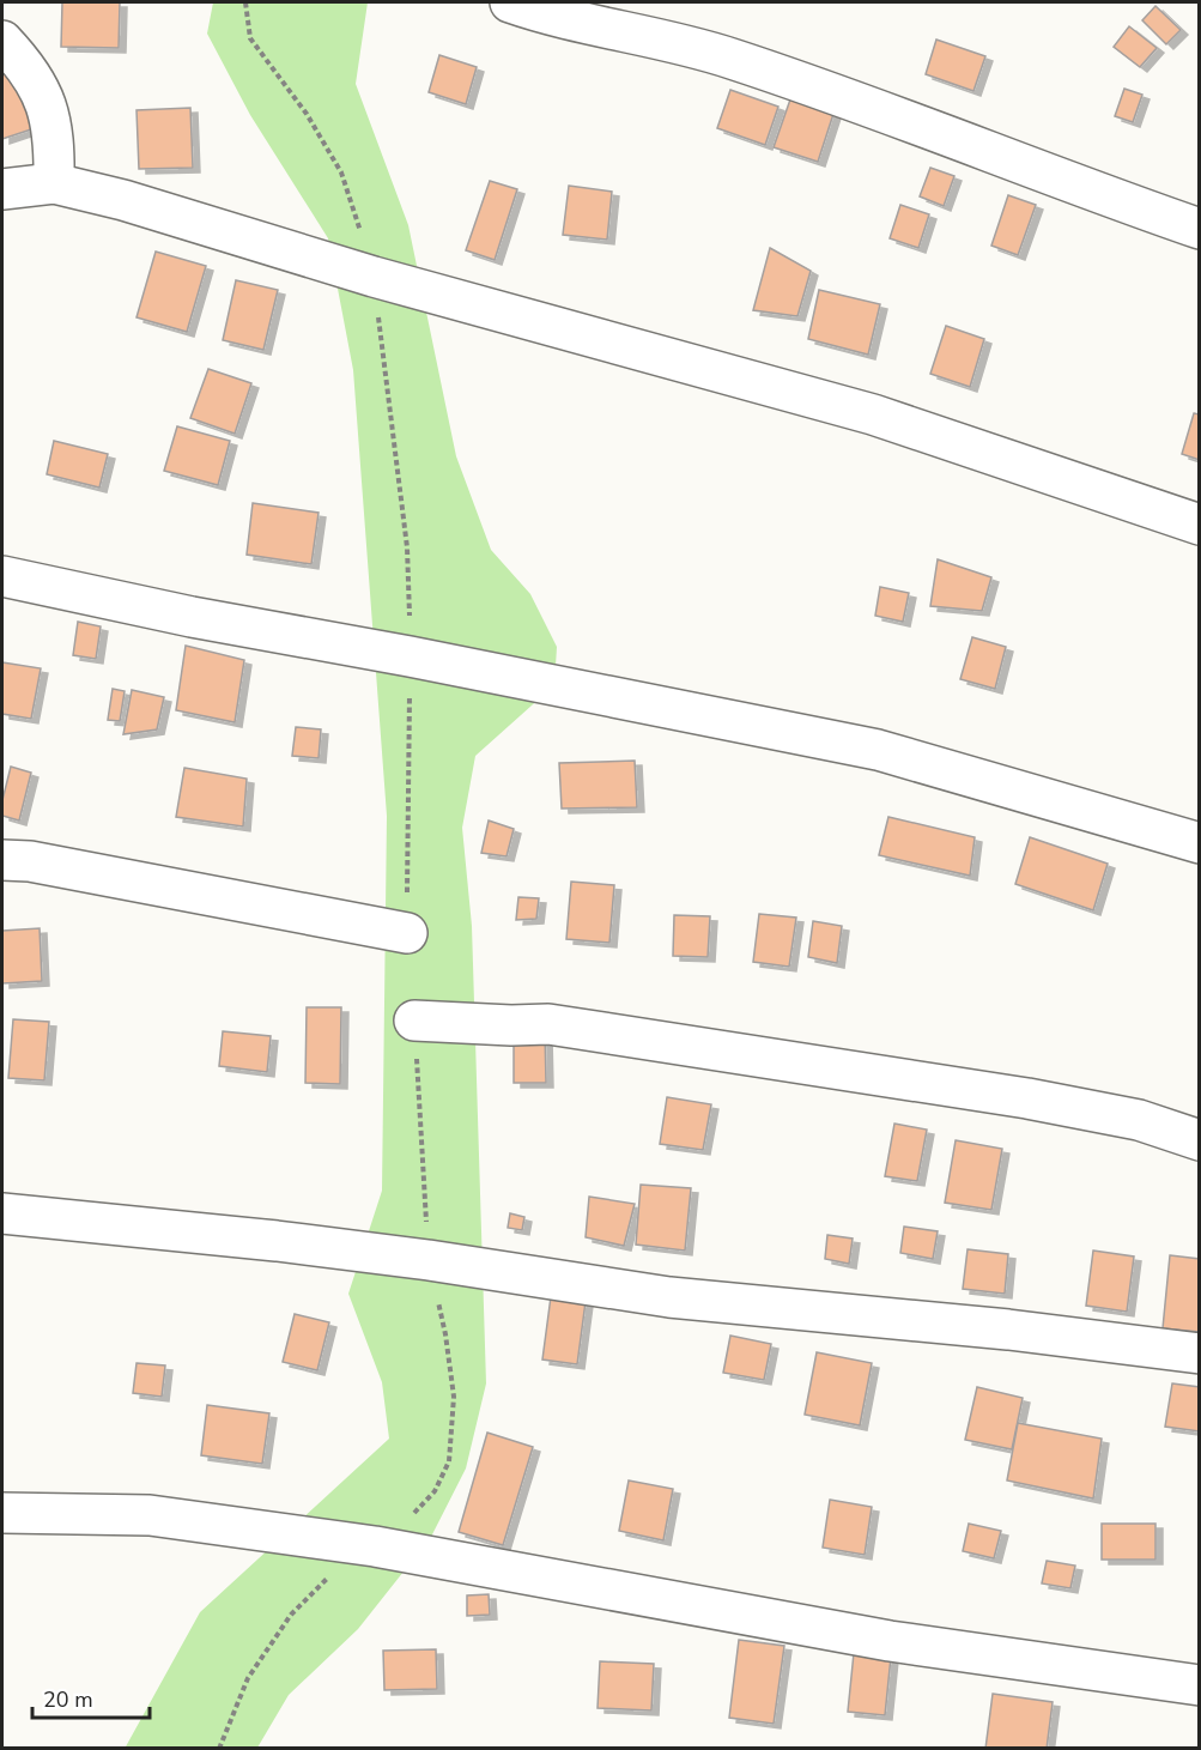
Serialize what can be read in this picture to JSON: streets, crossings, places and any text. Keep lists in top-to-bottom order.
{
  "scale_bar": "20 m"
}
